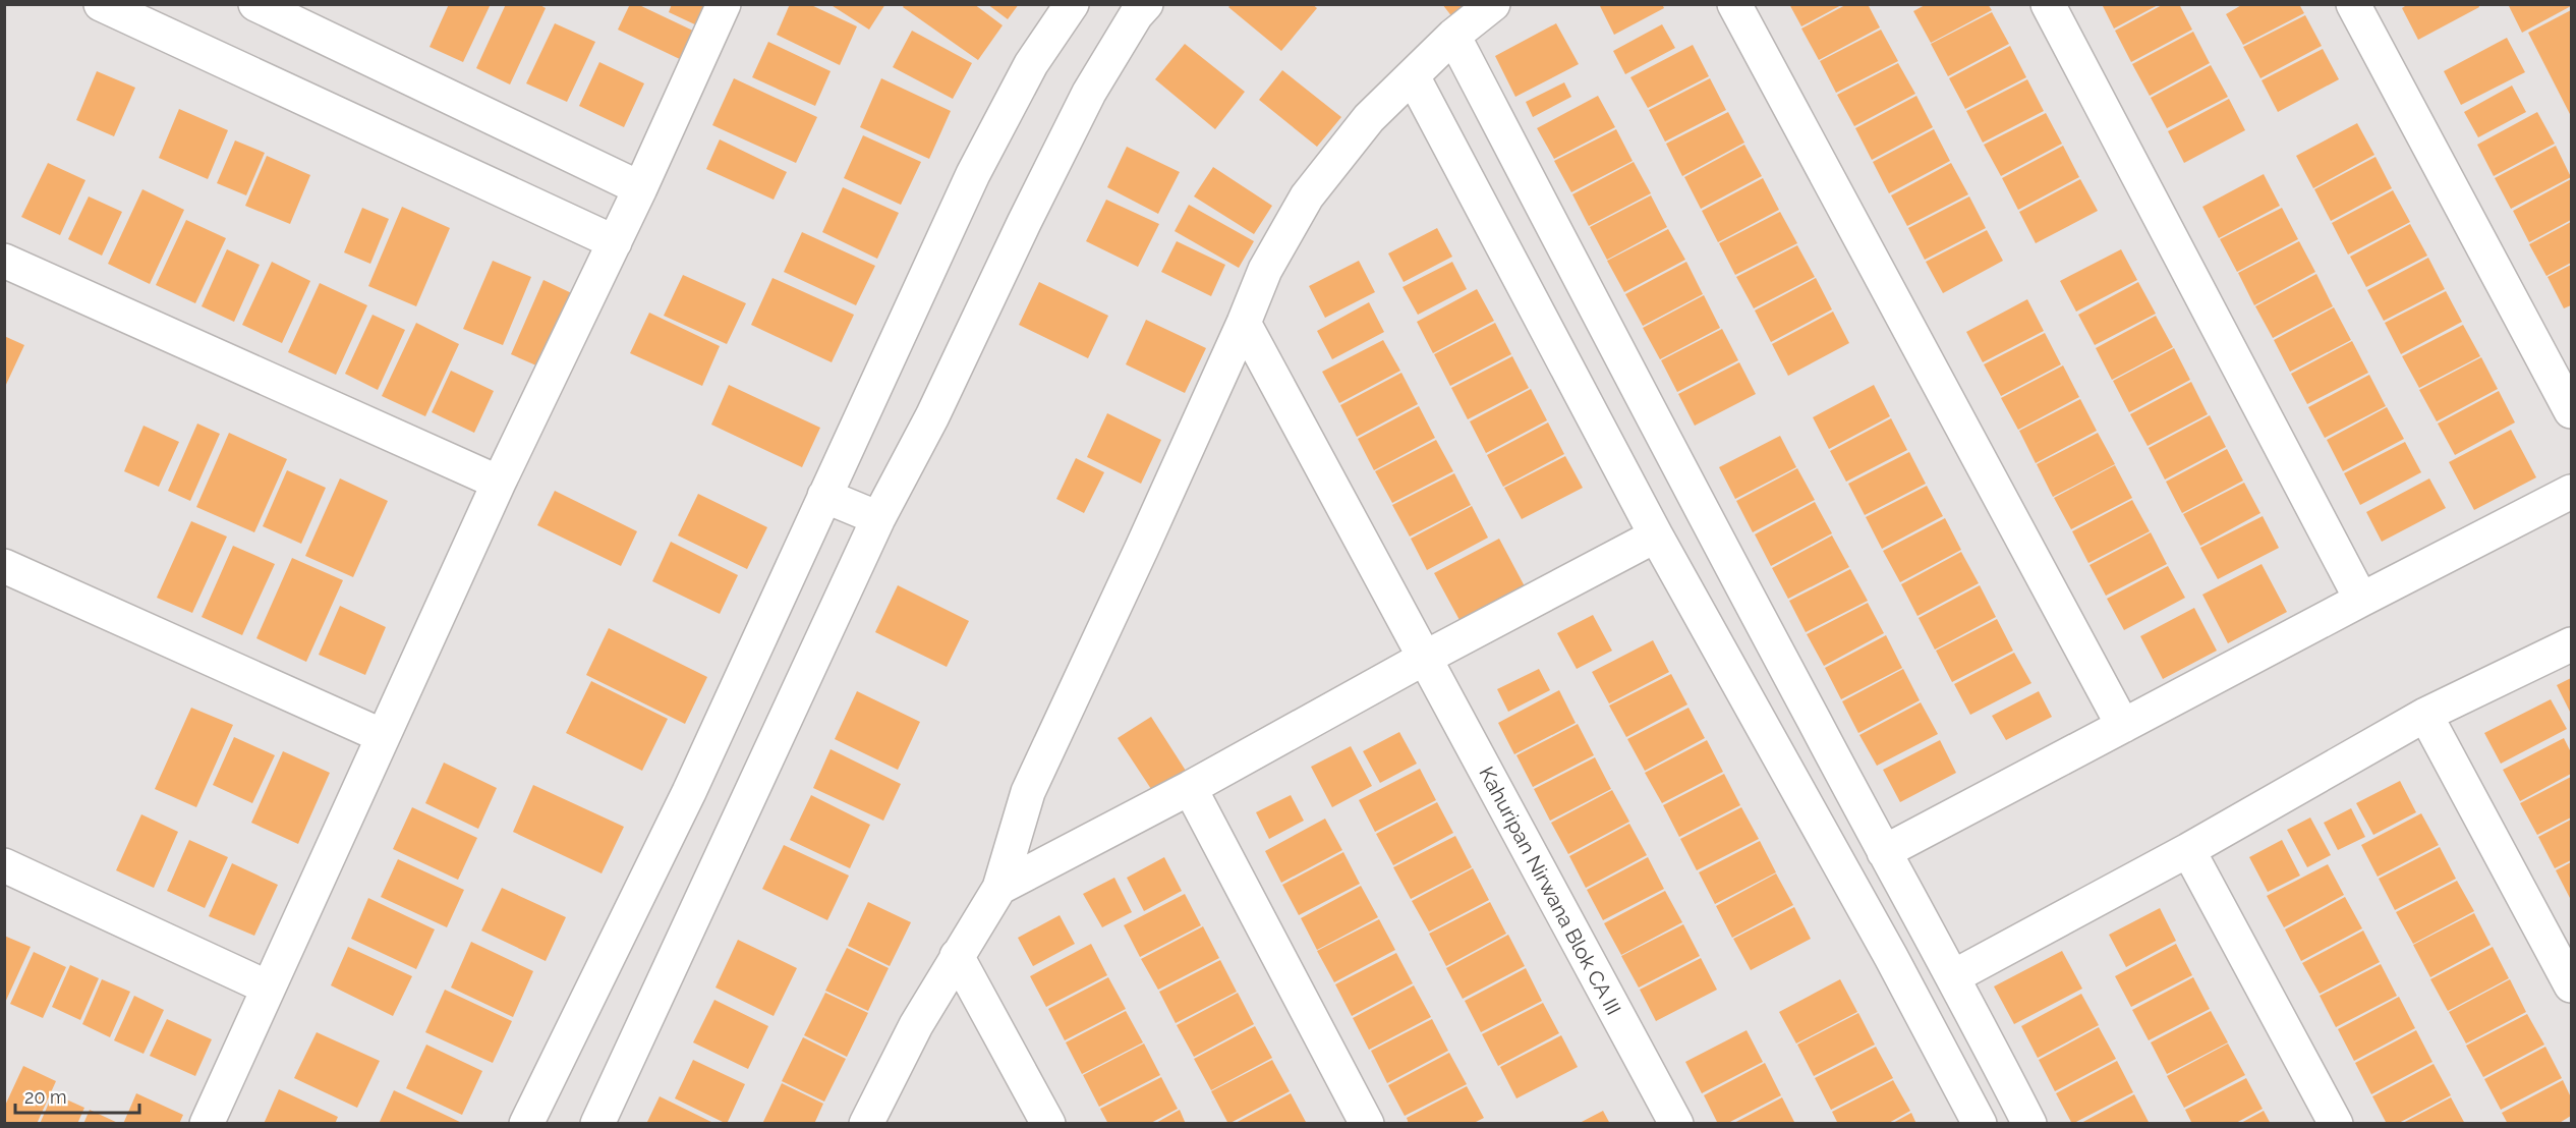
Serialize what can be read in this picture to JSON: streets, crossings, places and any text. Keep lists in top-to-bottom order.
{
  "streets": {
    "street": ["Kahuripan Nirwana Blok CA III"]
  },
  "scale_bar": "20 m"
}
